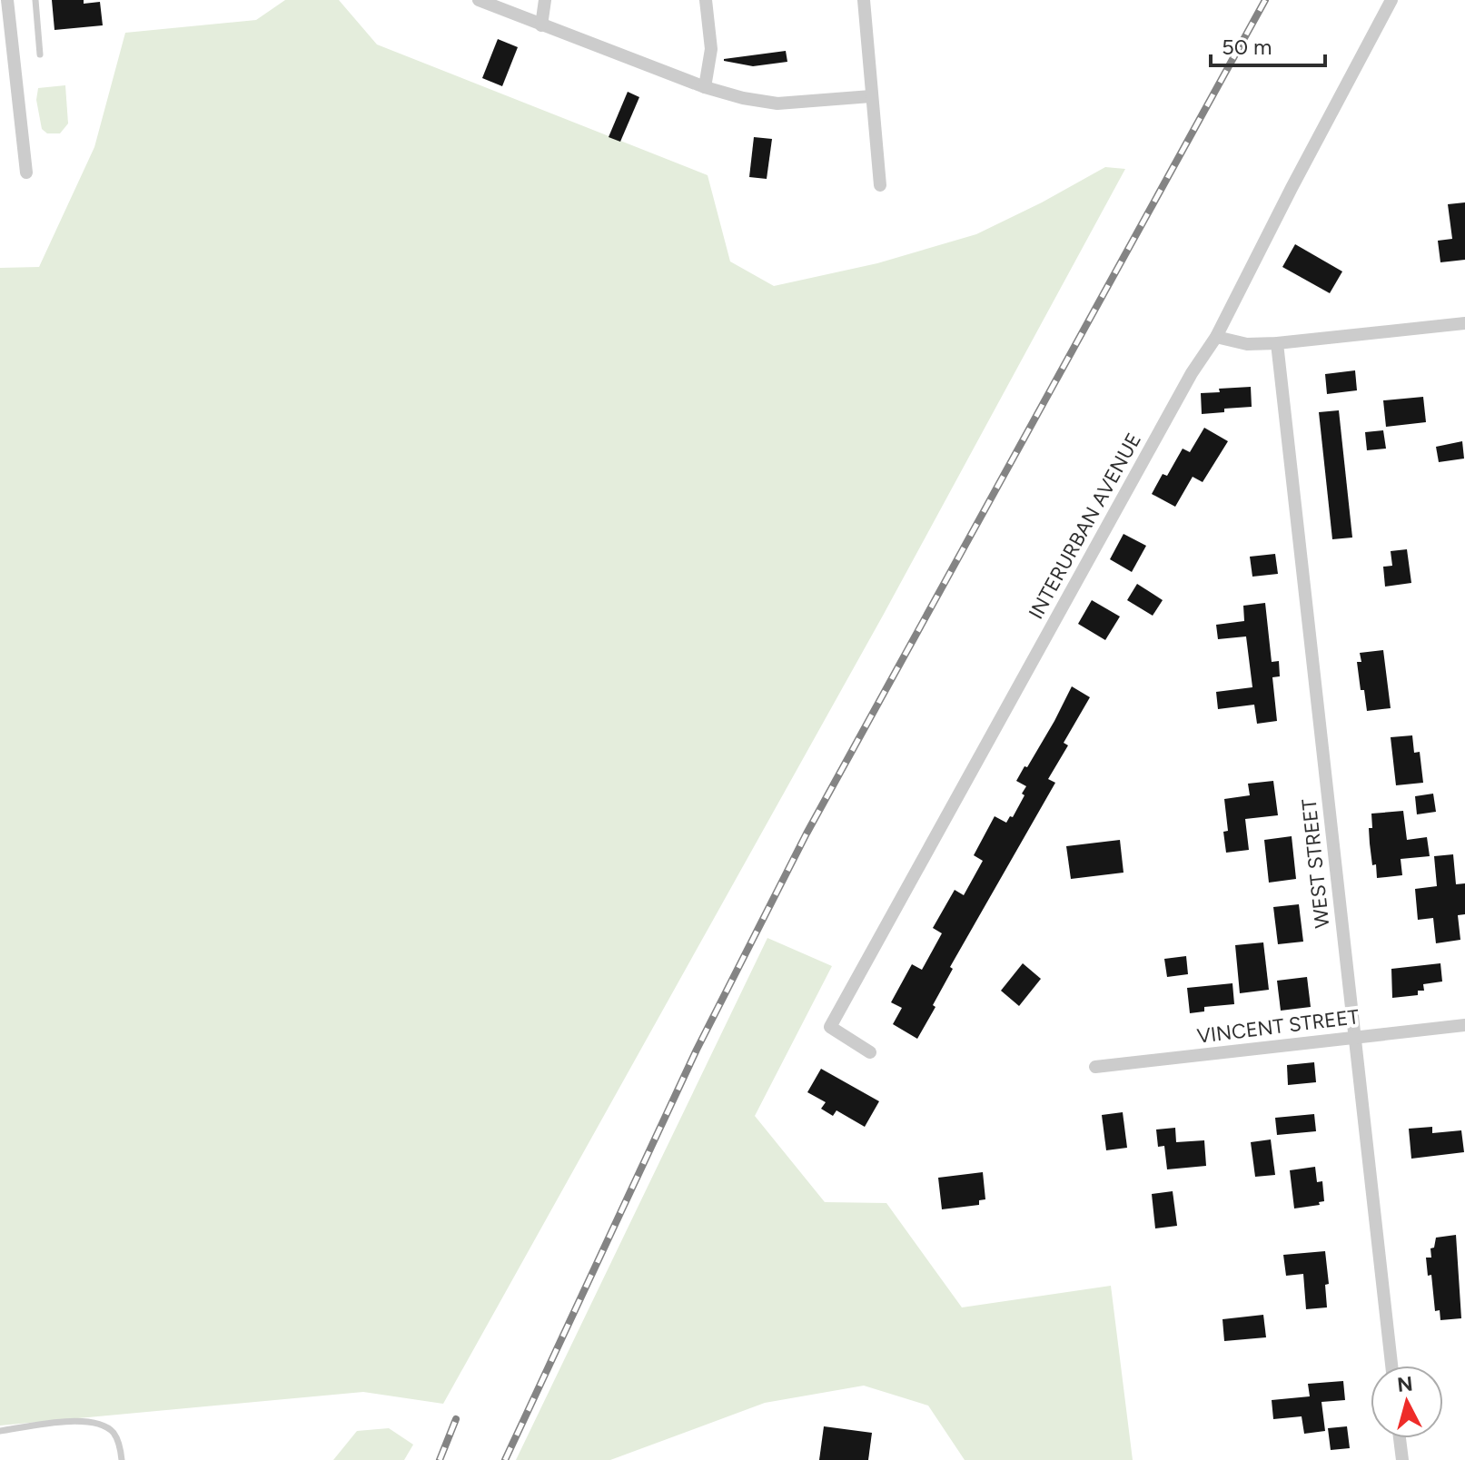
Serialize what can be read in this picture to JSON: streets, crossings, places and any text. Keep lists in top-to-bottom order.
{
  "streets": {
    "street": ["INTERURBAN AVENUE", "WEST STREET", "VINCENT STREET"]
  },
  "crossings": [
    ["WEST STREET", "VINCENT STREET"]
  ],
  "scale_bar": "50 m",
  "north": "top"
}
